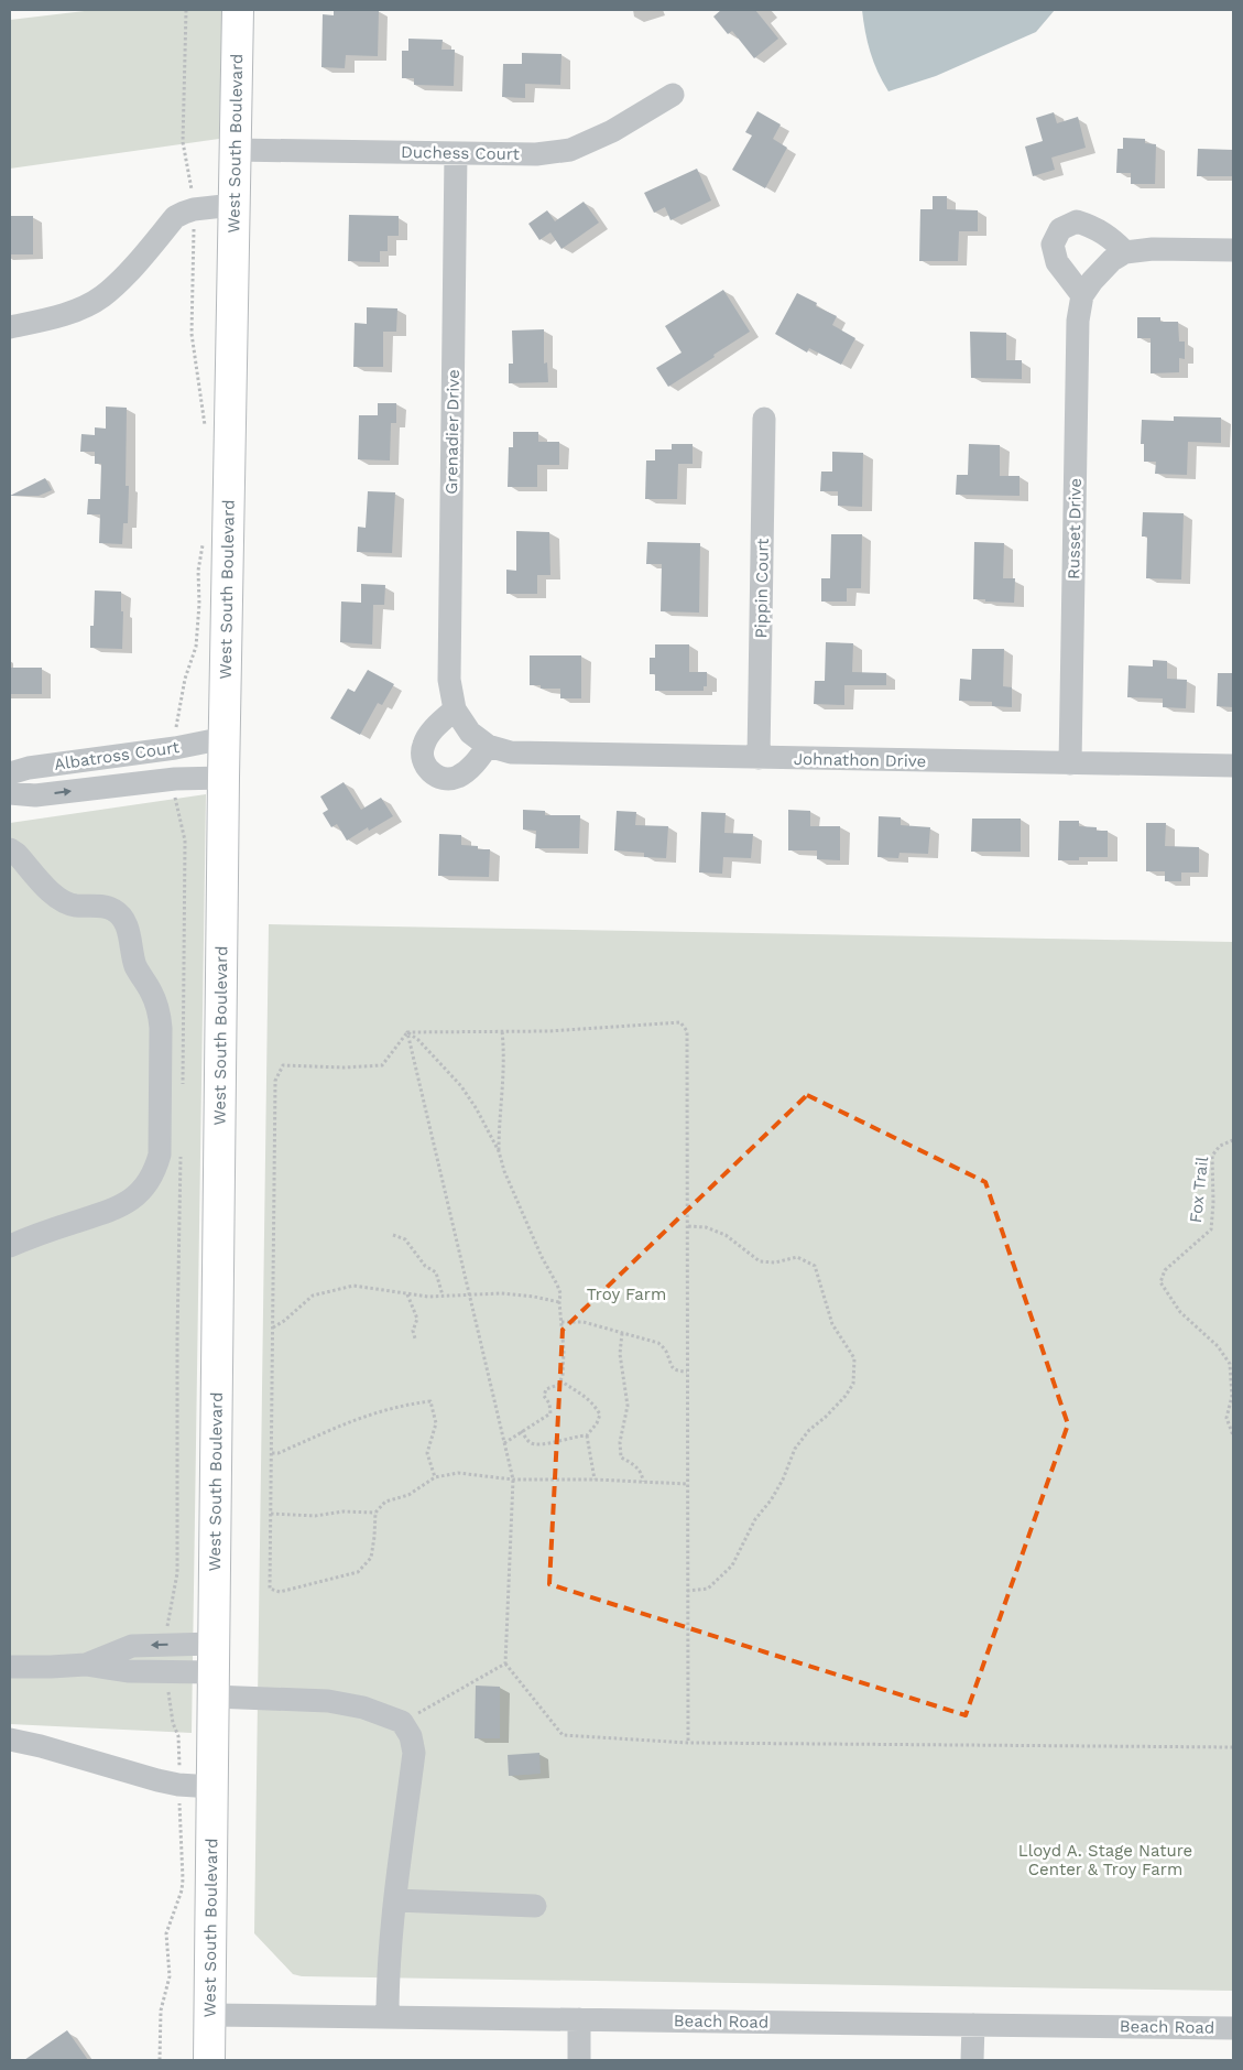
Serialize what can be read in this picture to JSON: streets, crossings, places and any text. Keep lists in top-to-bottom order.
{
  "streets": {
    "main road": ["West South Boulevard"],
    "street": [
      "Duchess Court",
      "Grenadier Drive",
      "Russet Drive",
      "Pippin Court",
      "Albatross Court",
      "Johnathon Drive",
      "Beach Road"
    ],
    "path": ["Fox Trail"]
  },
  "crossings": [
    ["West South Boulevard", "Duchess Court"],
    ["West South Boulevard", "Albatross Court"],
    ["West South Boulevard", "Beach Road"],
    ["Duchess Court", "Grenadier Drive"],
    ["Grenadier Drive", "Johnathon Drive"],
    ["Russet Drive", "Johnathon Drive"],
    ["Pippin Court", "Johnathon Drive"]
  ],
  "parks": ["Troy Farm", "Lloyd A. Stage Nature Center & Troy Farm"]
}
